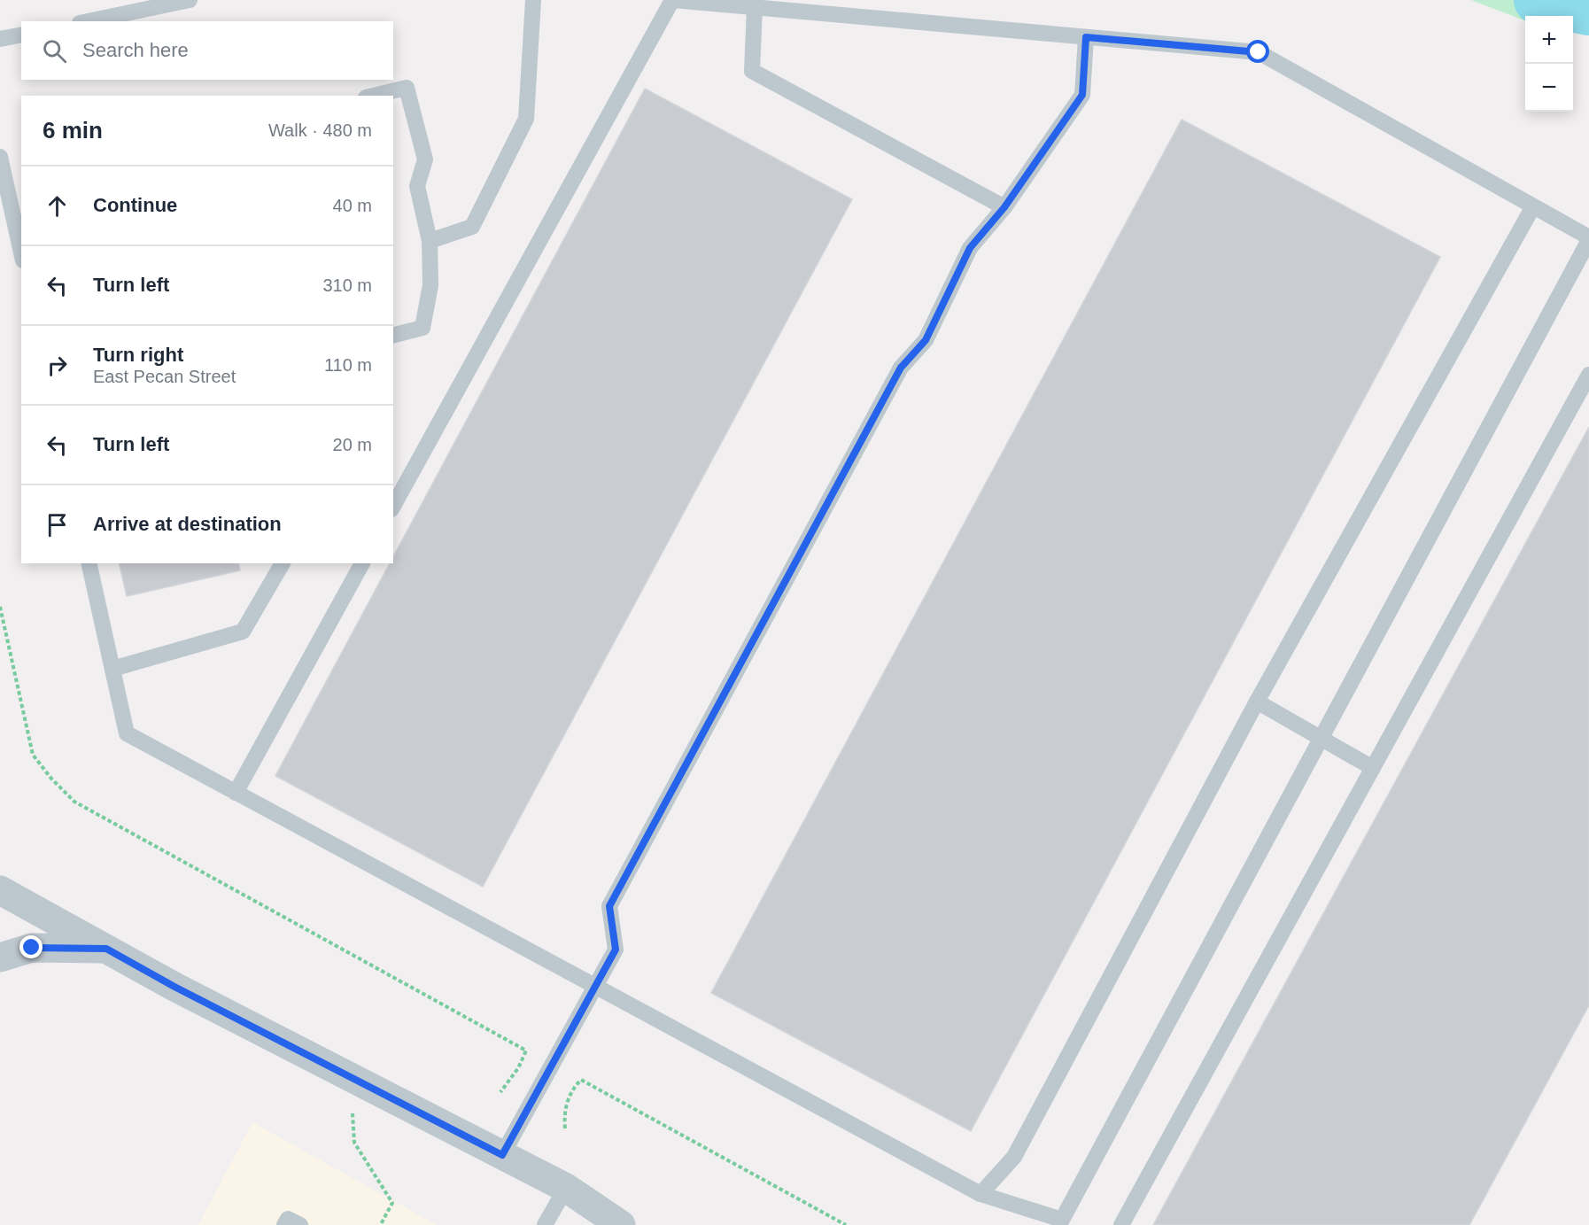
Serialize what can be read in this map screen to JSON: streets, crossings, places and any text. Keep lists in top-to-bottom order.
{
  "page": {
    "map_buttons": ["+", "−"],
    "search": "Search here",
    "heading": ["6 min", "Walk · 480 m"],
    "list": [
      ["Continue", "40 m"],
      ["Turn left", "310 m"],
      ["Turn right", "East Pecan Street", "110 m"],
      ["Turn left", "20 m"],
      "Arrive at destination"
    ]
  }
}
